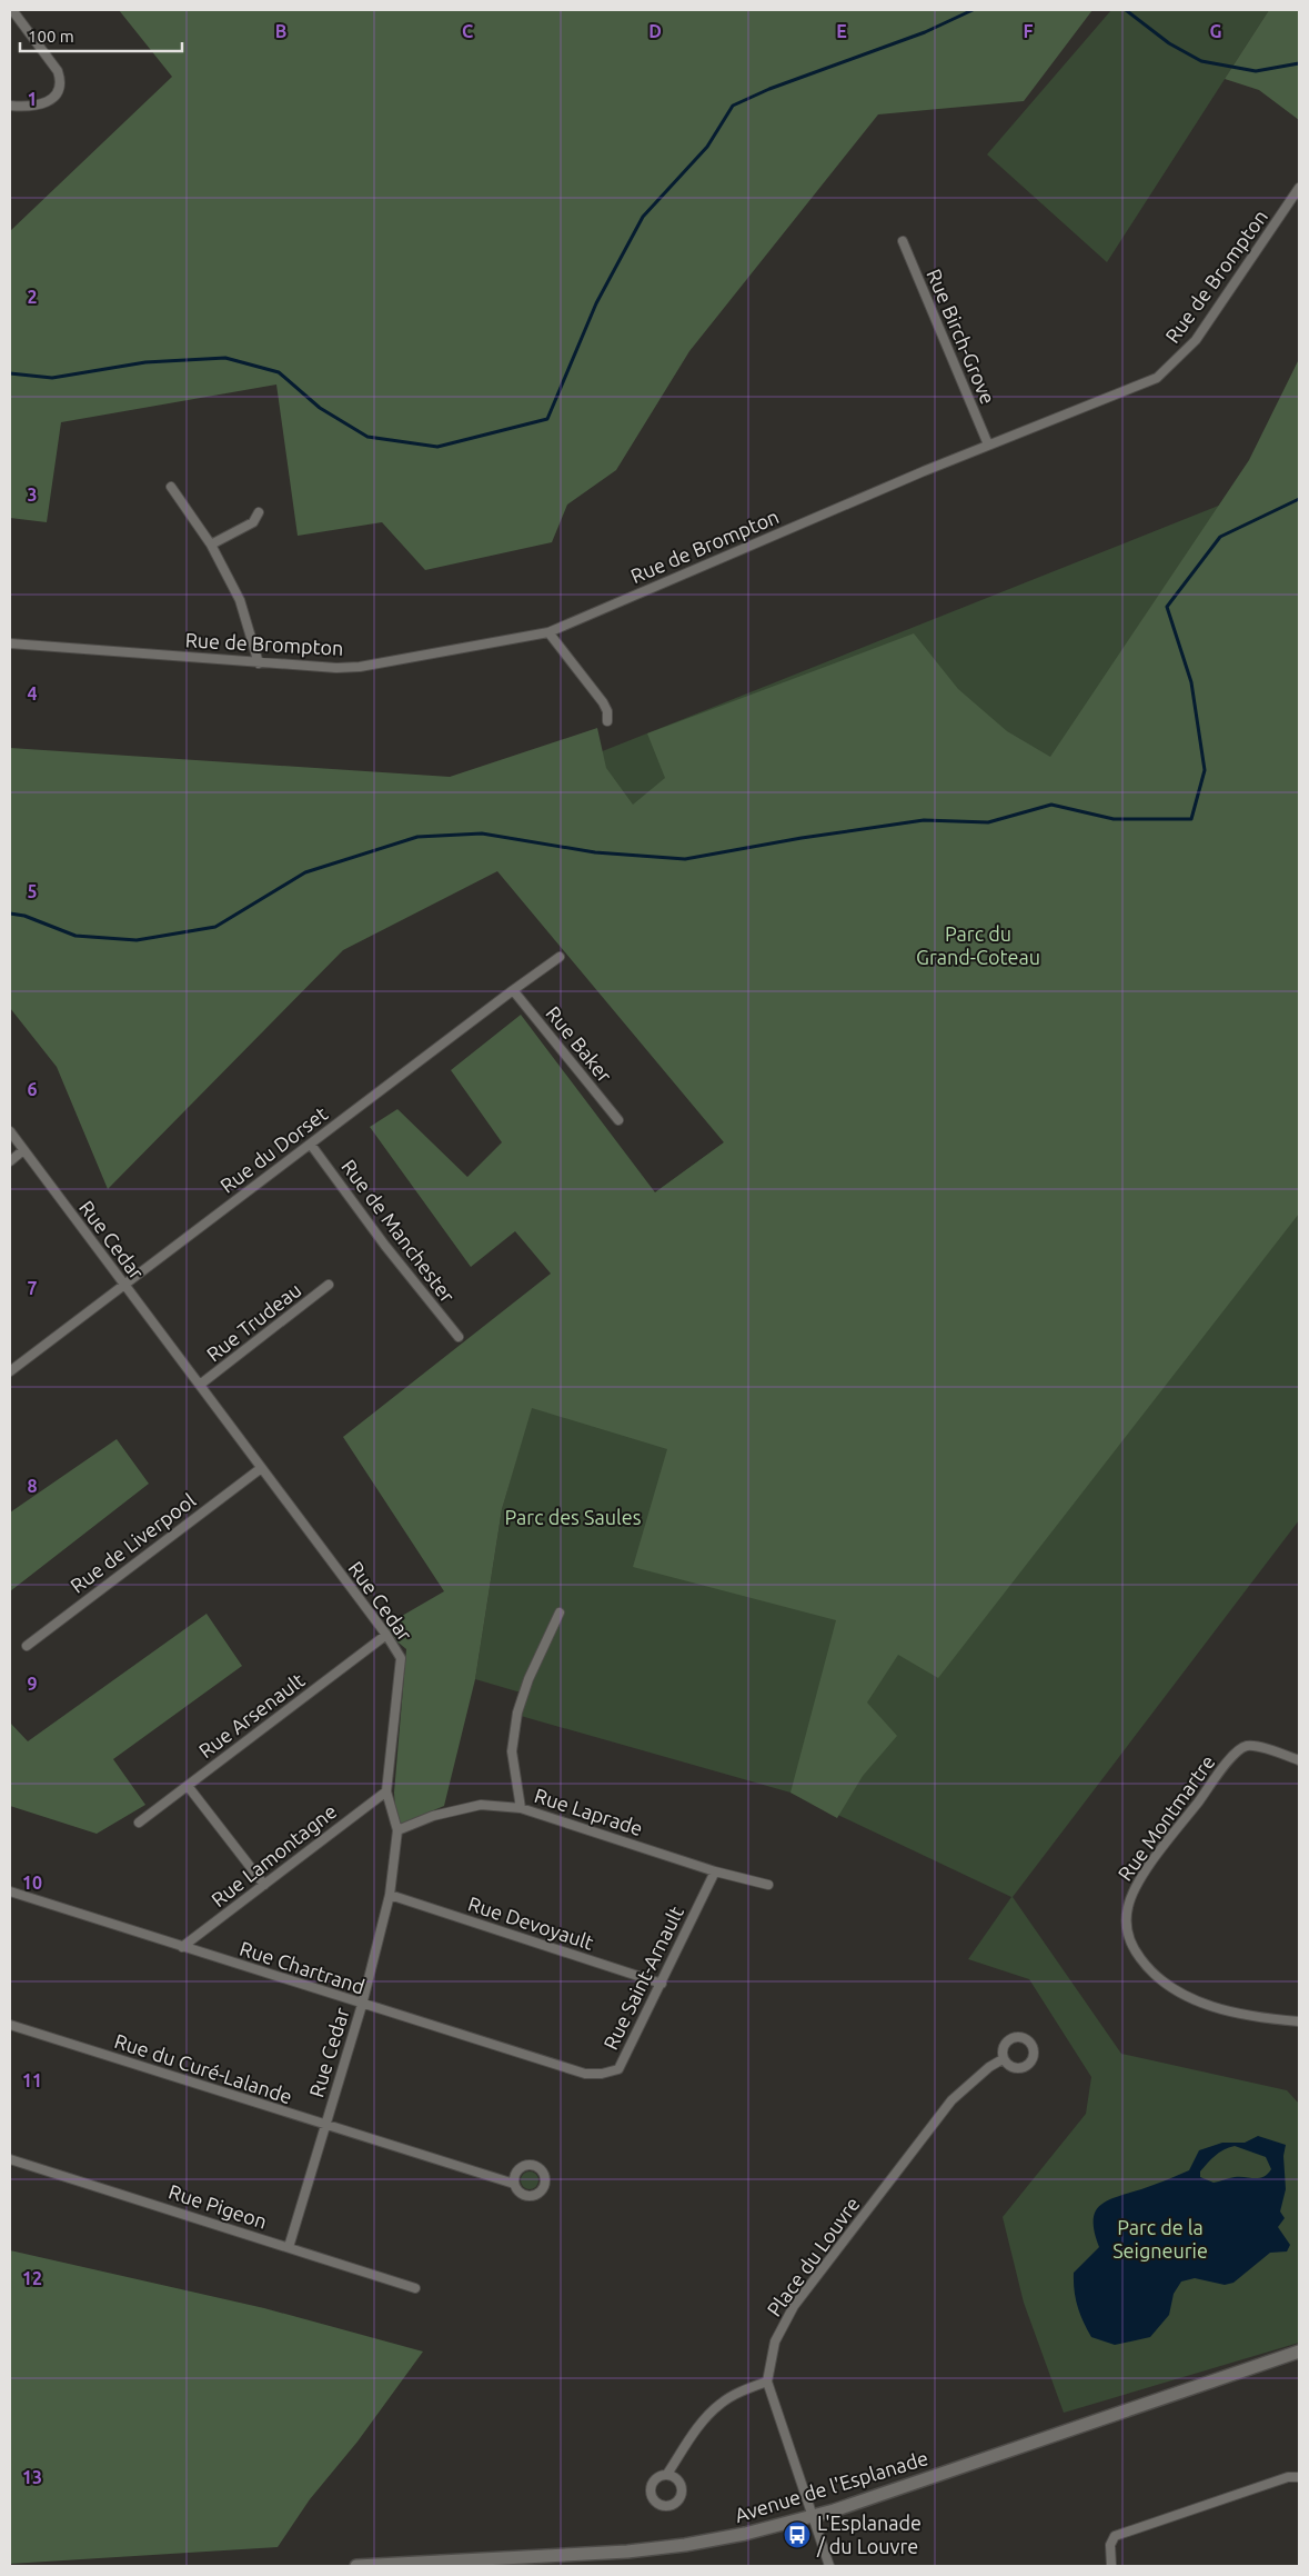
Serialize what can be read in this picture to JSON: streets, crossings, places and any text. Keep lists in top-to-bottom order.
{
  "streets": {
    "street": [
      "Rue de Brompton",
      "Rue Birch-Grove",
      "Rue Baker",
      "Rue du Dorset",
      "Rue de Manchester",
      "Rue Cedar",
      "Rue Trudeau",
      "Rue de Liverpool",
      "Rue Arsenault",
      "Rue Laprade",
      "Rue Montmartre",
      "Rue Lamontagne",
      "Rue Devoyault",
      "Rue Chartrand",
      "Rue Saint-Arnault",
      "Rue du Curé-Lalande",
      "Rue Pigeon",
      "Place du Louvre",
      "Avenue de l'Esplanade"
    ]
  },
  "crossings": [
    ["Rue de Brompton", "Rue Birch-Grove"],
    ["Rue Baker", "Rue du Dorset"],
    ["Rue du Dorset", "Rue de Manchester"],
    ["Rue du Dorset", "Rue Cedar"],
    ["Rue Cedar", "Rue Trudeau"],
    ["Rue Cedar", "Rue de Liverpool"],
    ["Rue Cedar", "Rue Arsenault"],
    ["Rue Cedar", "Rue Laprade"],
    ["Rue Cedar", "Rue Lamontagne"],
    ["Rue Cedar", "Rue Devoyault"],
    ["Rue Cedar", "Rue Chartrand"],
    ["Rue Cedar", "Rue du Curé-Lalande"],
    ["Rue Cedar", "Rue Pigeon"],
    ["Rue Laprade", "Rue Saint-Arnault"],
    ["Rue Lamontagne", "Rue Chartrand"],
    ["Rue Devoyault", "Rue Saint-Arnault"],
    ["Rue Chartrand", "Rue Saint-Arnault"],
    ["Place du Louvre", "Avenue de l'Esplanade"]
  ],
  "parks": ["Parc du Grand-Coteau", "Parc des Saules", "Parc de la Seigneurie"],
  "places": {
    "bus stop": ["L'Esplanade / du Louvre"]
  },
  "scale_bar": "100 m",
  "grid": {
    "columns": [
      "B",
      "C",
      "D",
      "E",
      "F",
      "G"
    ],
    "rows": [
      "1",
      "2",
      "3",
      "4",
      "5",
      "6",
      "7",
      "8",
      "9",
      "10",
      "11",
      "12",
      "13"
    ]
  }
}
